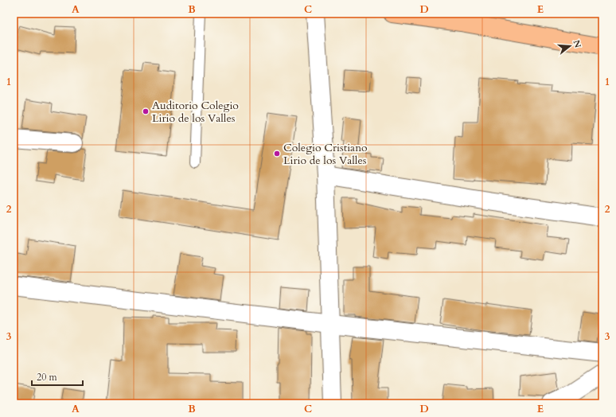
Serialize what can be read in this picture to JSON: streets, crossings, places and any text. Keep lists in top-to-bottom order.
{
  "places": ["Auditorio Colegio Lirio de los Valles", "Colegio Cristiano Lirio de los Valles"],
  "scale_bar": "20 m",
  "north": "right",
  "grid": {
    "columns": [
      "A",
      "B",
      "C",
      "D",
      "E"
    ],
    "rows": ["1", "2", "3"]
  }
}
